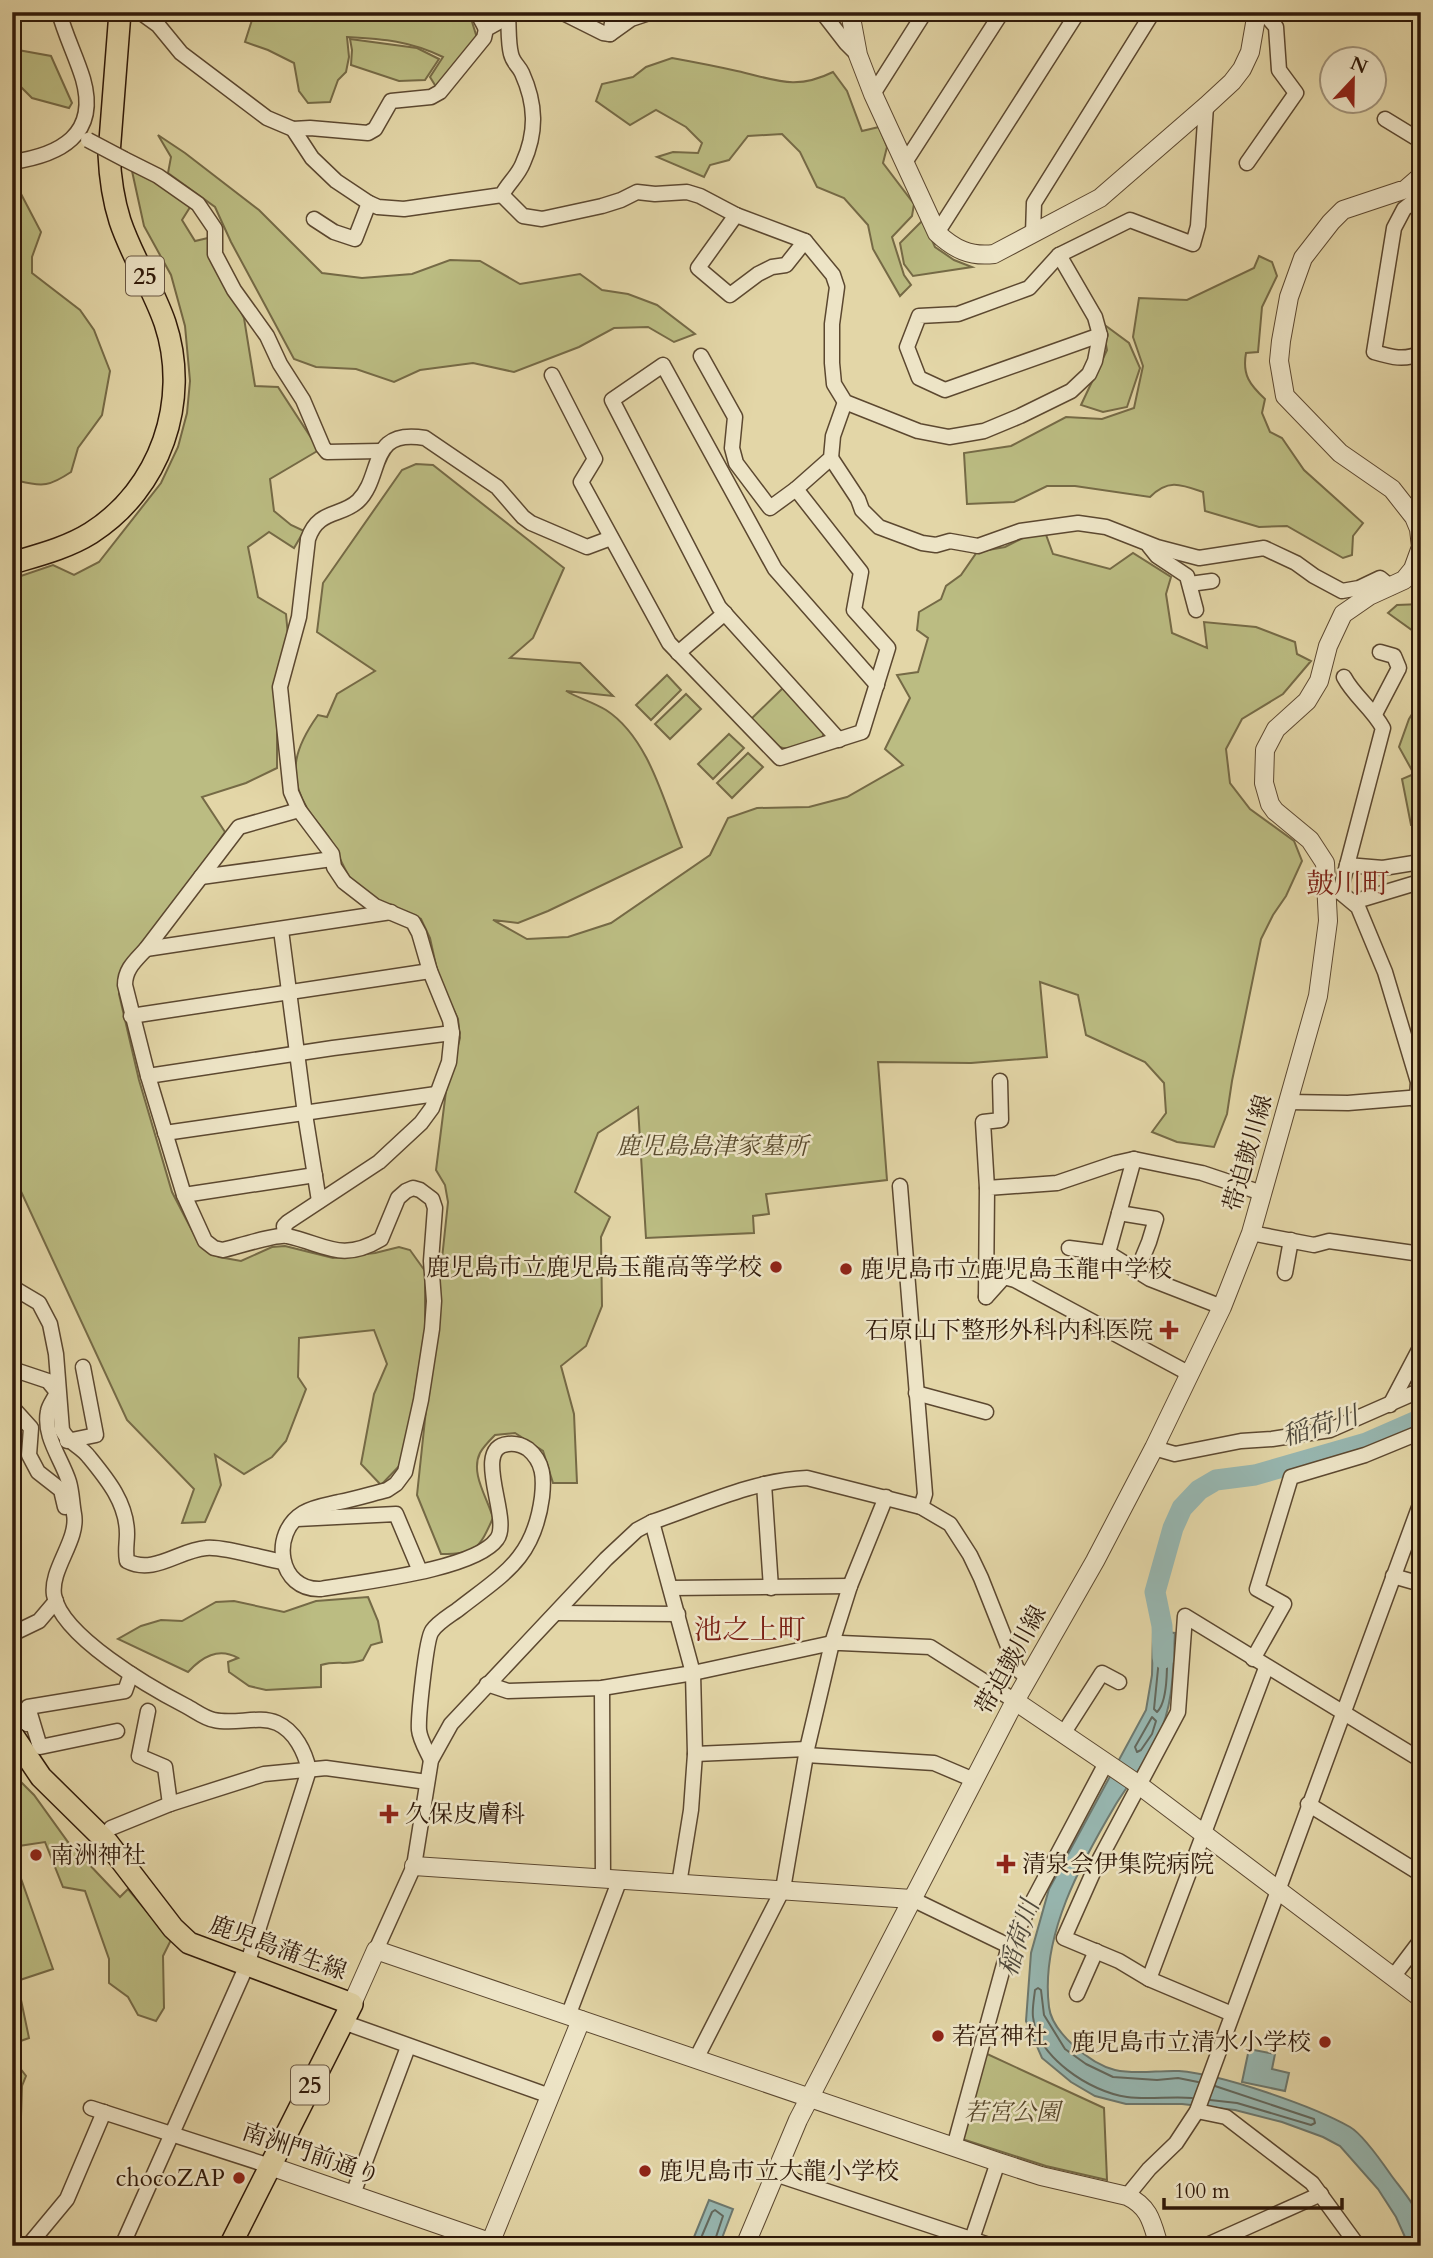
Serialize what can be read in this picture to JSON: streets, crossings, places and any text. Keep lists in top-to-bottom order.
{
  "streets": {
    "main road": ["25", "鹿児島蒲生線"],
    "street": ["帯迫皷川線", "南洲門前通り"]
  },
  "crossings": [
    ["鹿児島蒲生線", "南洲門前通り"]
  ],
  "districts": ["皷川町", "池之上町"],
  "water": ["稲荷川"],
  "parks": ["鹿児島島津家墓所", "若宮公園"],
  "places": {
    "other": [
      "鹿児島市立鹿児島玉龍高等学校",
      "鹿児島市立鹿児島玉龍中学校",
      "南洲神社",
      "若宮神社",
      "鹿児島市立清水小学校",
      "鹿児島市立大龍小学校",
      "chocoZAP"
    ],
    "health": ["石原山下整形外科内科医院", "久保皮膚科", "清泉会伊集院病院"]
  },
  "scale_bar": "100 m",
  "north": "top"
}
